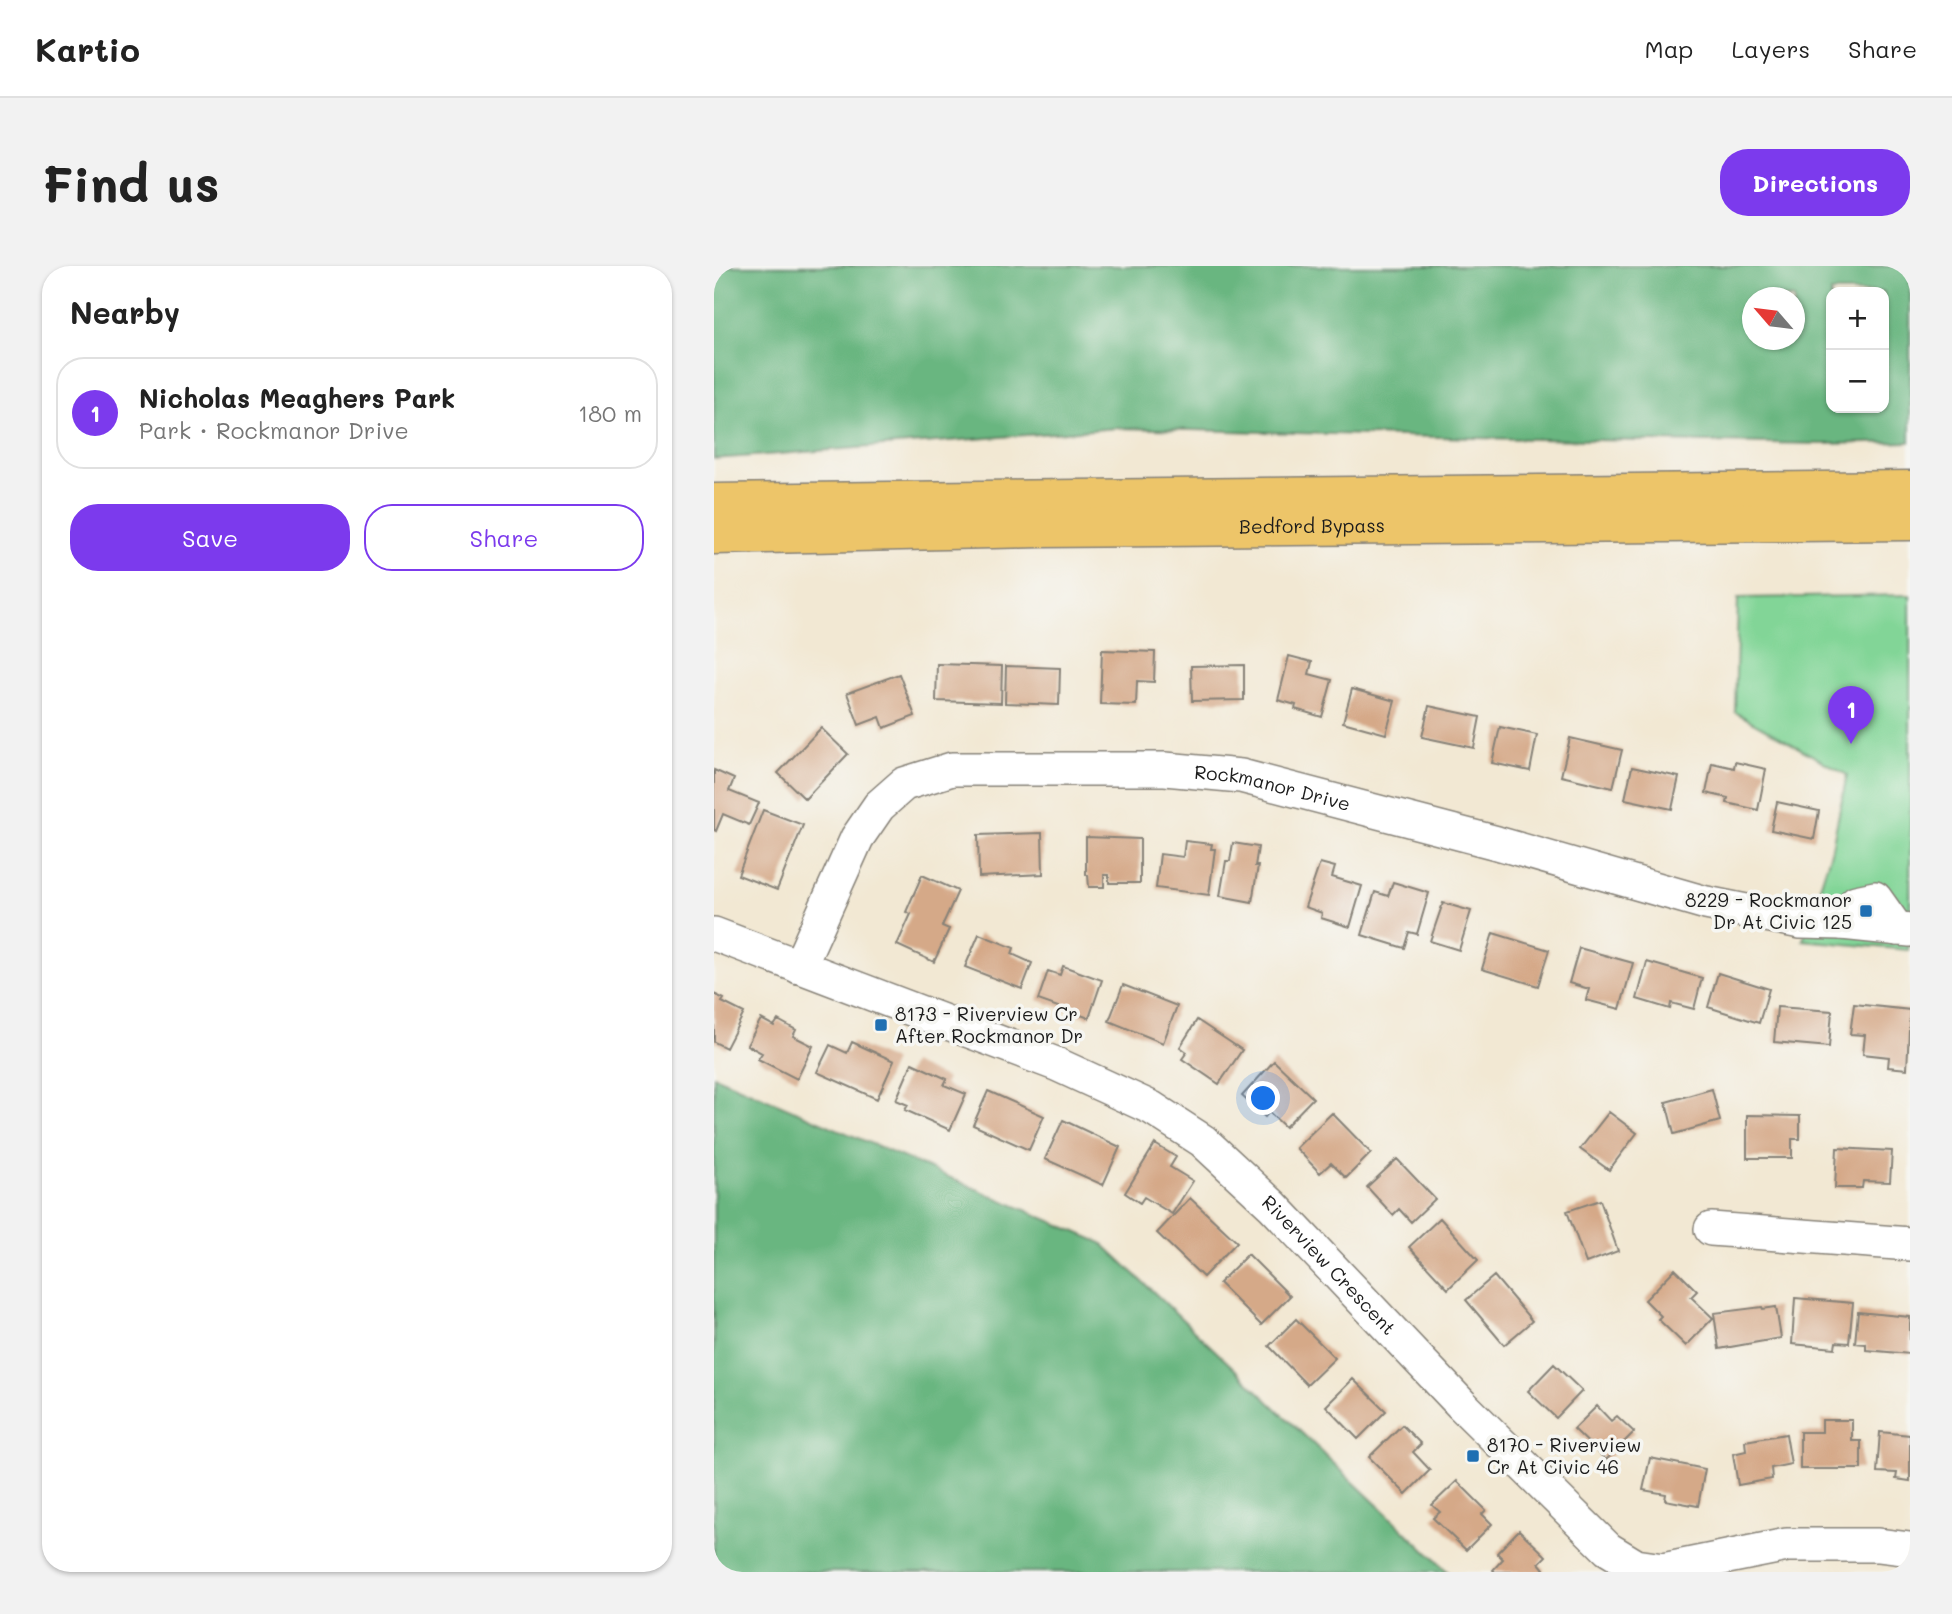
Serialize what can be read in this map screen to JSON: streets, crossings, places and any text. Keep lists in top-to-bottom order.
{
  "streets": {
    "highway": ["Bedford Bypass"],
    "street": ["Rockmanor Drive", "Riverview Crescent"]
  },
  "crossings": [
    ["Rockmanor Drive", "Riverview Crescent"]
  ],
  "places": {
    "transit": ["8229 - Rockmanor Dr At Civic 125", "8173 - Riverview Cr After Rockmanor Dr", "8170 - Riverview Cr At Civic 46"]
  },
  "north": "top left",
  "page": {
    "header": "Kartio",
    "nav": ["Map", "Layers", "Share"],
    "buttons": [
      "Directions",
      ["Save", "Share"]
    ],
    "title": "Find us",
    "heading": "Nearby",
    "map_buttons": ["+", "−"],
    "list": [
      {
        "mark": "1",
        "name": "Nicholas Meaghers Park",
        "note": "Park · Rockmanor Drive",
        "value": "180 m"
      }
    ],
    "pins": "1"
  }
}
